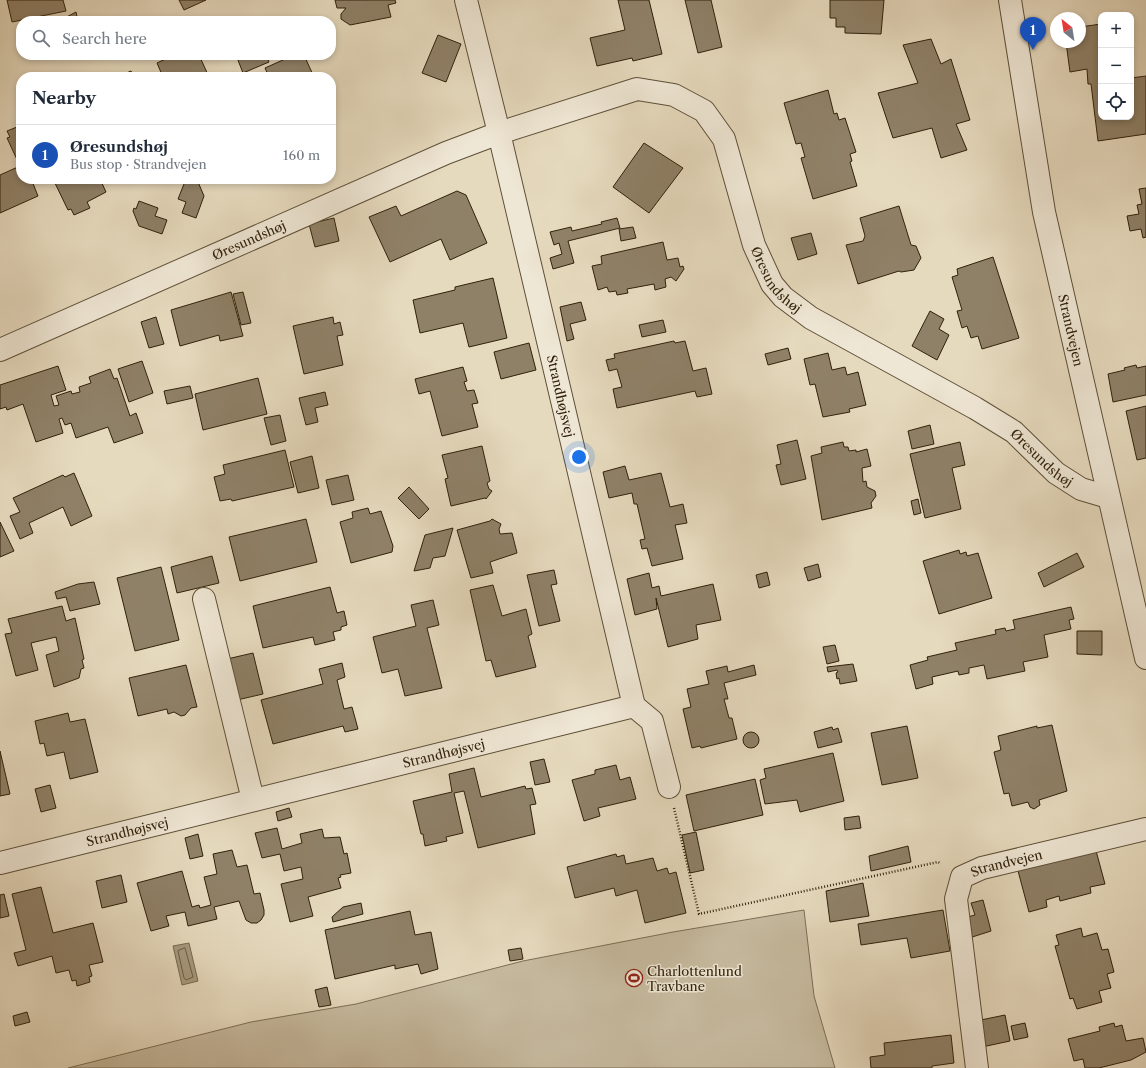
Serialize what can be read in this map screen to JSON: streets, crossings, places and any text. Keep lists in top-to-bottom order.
{
  "streets": {
    "street": ["Øresundshøj", "Strandvejen", "Strandhøjsvej"]
  },
  "crossings": [
    ["Øresundshøj", "Strandvejen"],
    ["Øresundshøj", "Strandhøjsvej"]
  ],
  "places": {
    "sports": ["Charlottenlund Travbane"]
  },
  "north": "top left",
  "page": {
    "map_buttons": ["+", "−"],
    "search": "Search here",
    "pins": "1",
    "heading": "Nearby",
    "list": [
      {
        "mark": "1",
        "name": "Øresundshøj",
        "note": "Bus stop · Strandvejen",
        "value": "160 m"
      }
    ]
  }
}
